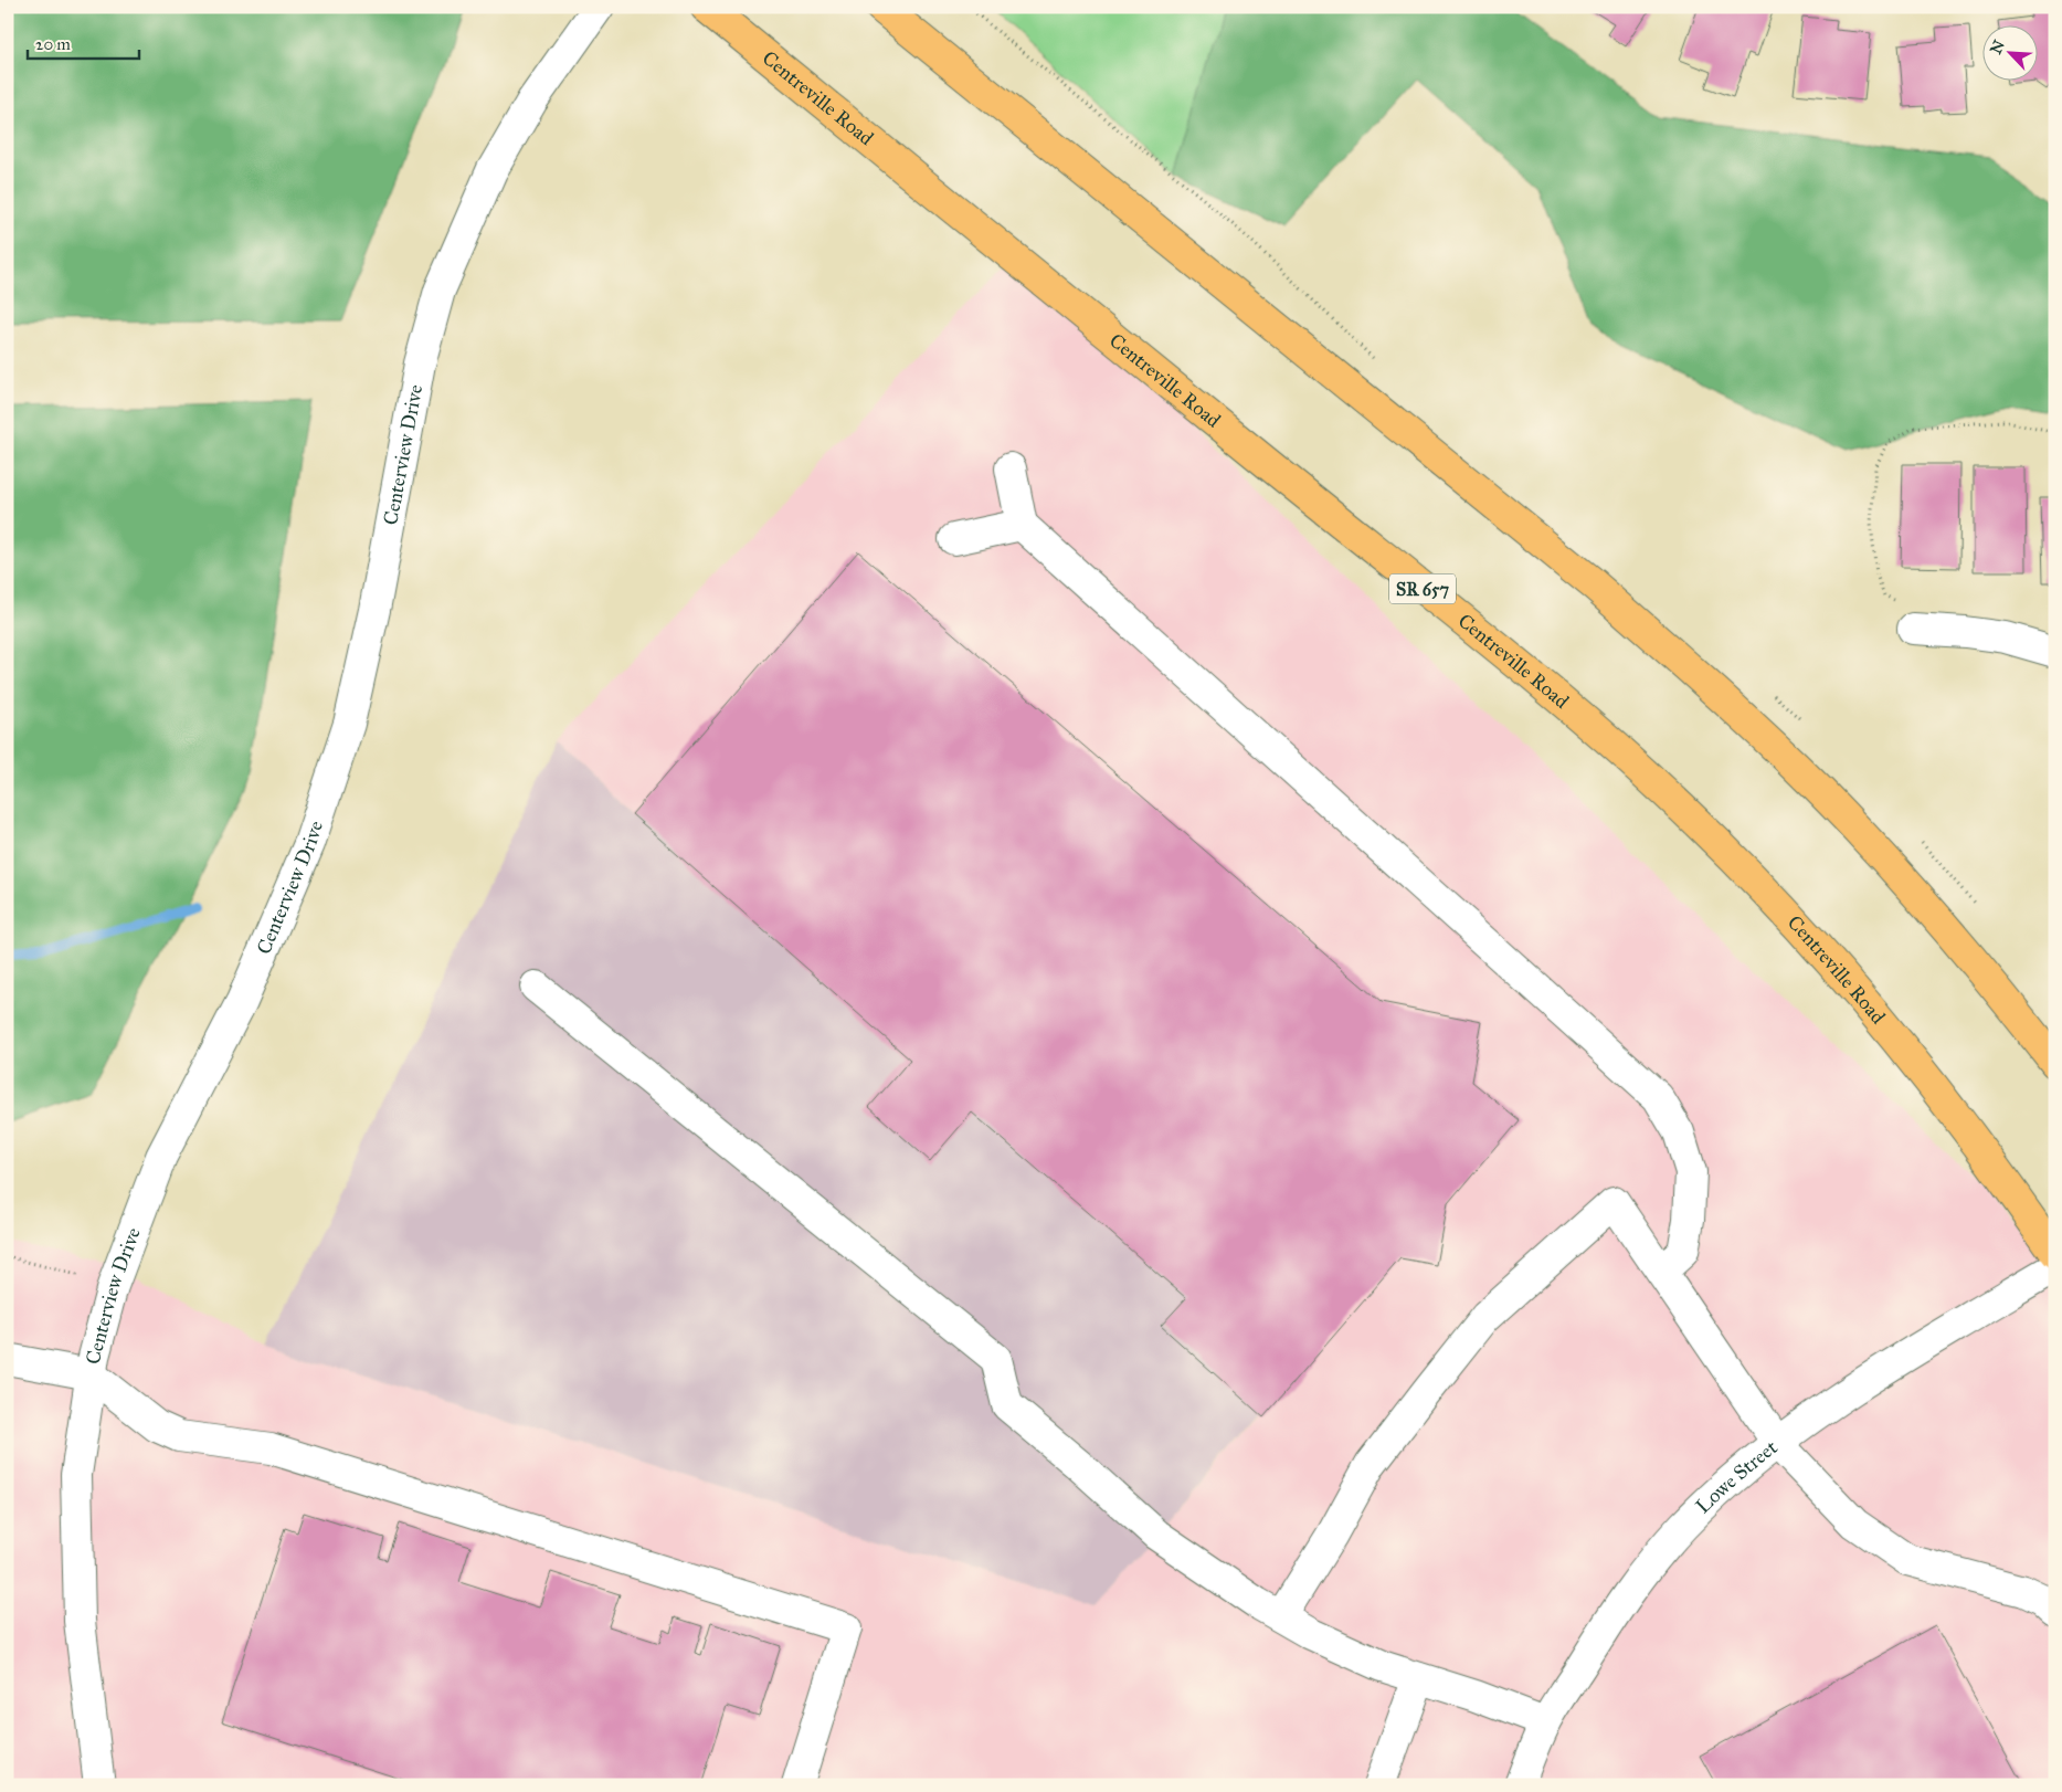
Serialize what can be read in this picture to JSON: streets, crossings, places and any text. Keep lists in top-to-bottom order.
{
  "streets": {
    "main road": ["Centreville Road", "SR 657"],
    "street": ["Centerview Drive", "Lowe Street"]
  },
  "scale_bar": "20 m",
  "north": "top left"
}
